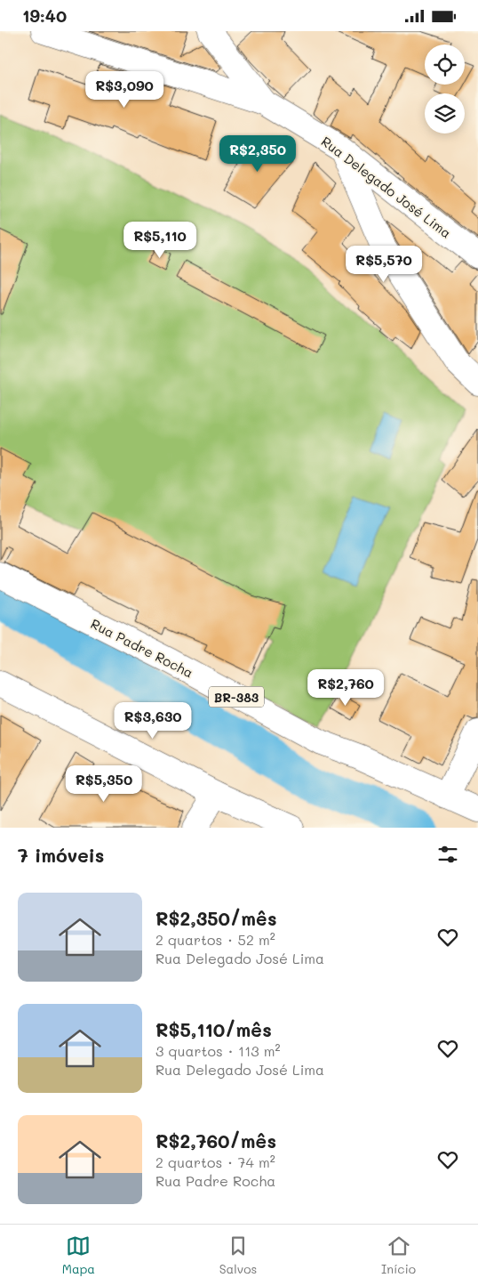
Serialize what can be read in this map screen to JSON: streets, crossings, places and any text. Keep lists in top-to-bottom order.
{
  "streets": {
    "main road": ["Rua Delegado José Lima", "Rua Padre Rocha", "BR-383"]
  },
  "page": {
    "status": "19:40",
    "price": [
      "R$3,090",
      "R$2,350",
      "R$5,110",
      "R$5,570",
      "R$2,760",
      "R$3,630",
      "R$5,350"
    ],
    "heading": "7 imóveis",
    "list": [
      {
        "name": "R$2,350/mês",
        "note": "2 quartos · 52 m² · Rua Delegado José Lima"
      },
      {
        "name": "R$5,110/mês",
        "note": "3 quartos · 113 m² · Rua Delegado José Lima"
      },
      {
        "name": "R$2,760/mês",
        "note": "2 quartos · 74 m² · Rua Padre Rocha"
      }
    ],
    "tabs": ["Mapa", "Salvos", "Início"]
  }
}
